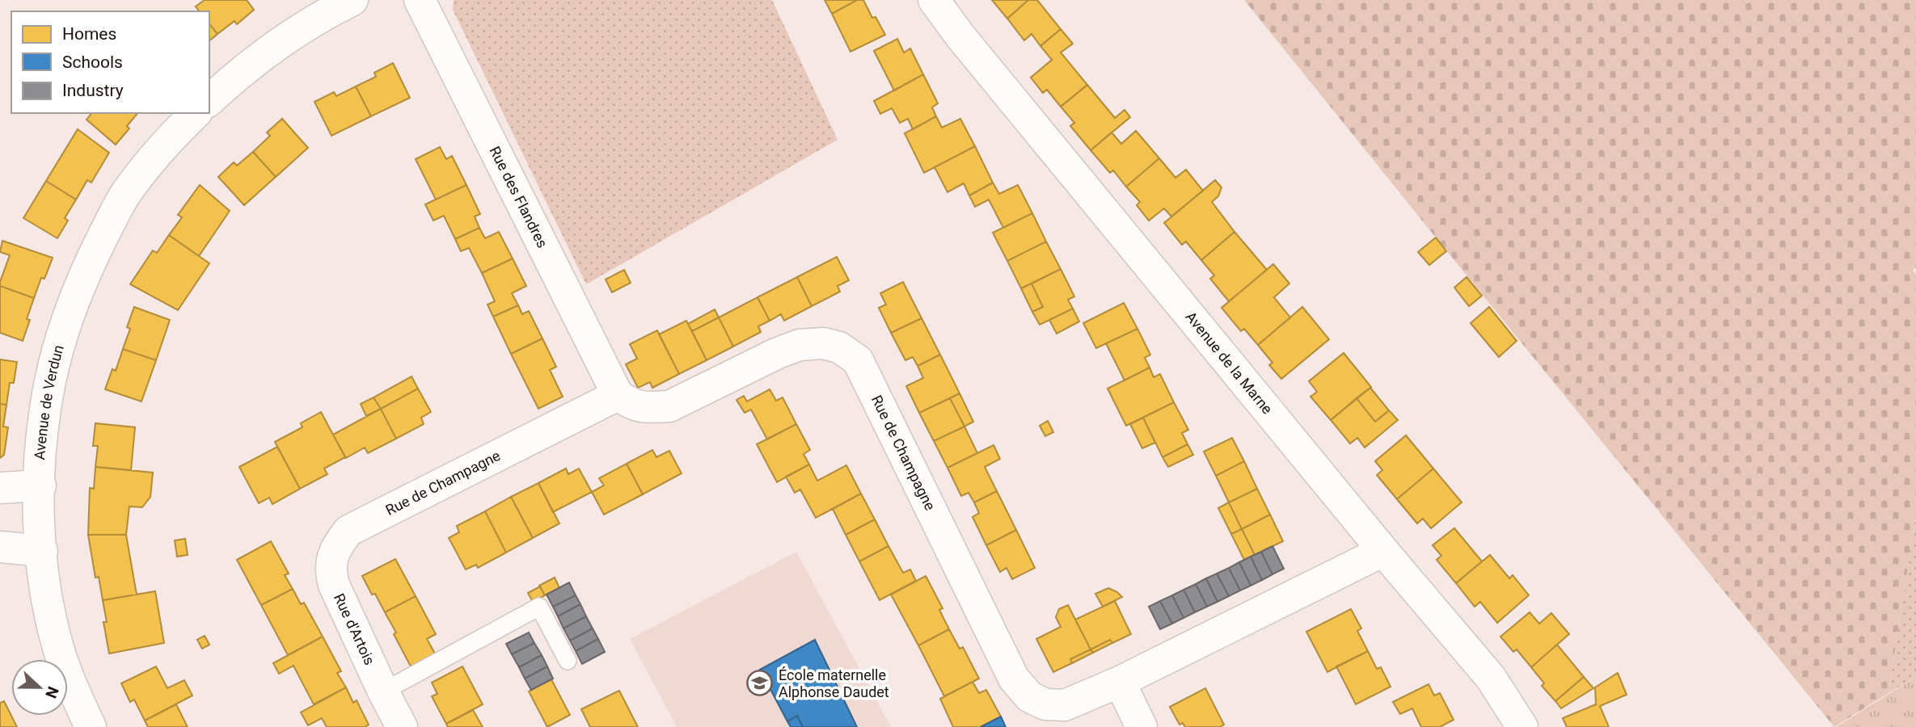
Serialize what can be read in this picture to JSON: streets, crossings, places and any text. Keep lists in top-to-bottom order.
{
  "streets": {
    "street": [
      "Rue des Flandres",
      "Avenue de la Marne",
      "Avenue de Verdun",
      "Rue de Champagne",
      "Rue d'Artois"
    ]
  },
  "crossings": [
    ["Rue des Flandres", "Rue de Champagne"],
    ["Avenue de la Marne", "Rue de Champagne"],
    ["Rue de Champagne", "Rue d'Artois"]
  ],
  "places": {
    "school or university": ["École maternelle Alphonse Daudet"]
  },
  "legend": ["Homes", "Schools", "Industry"],
  "north": "right"
}
